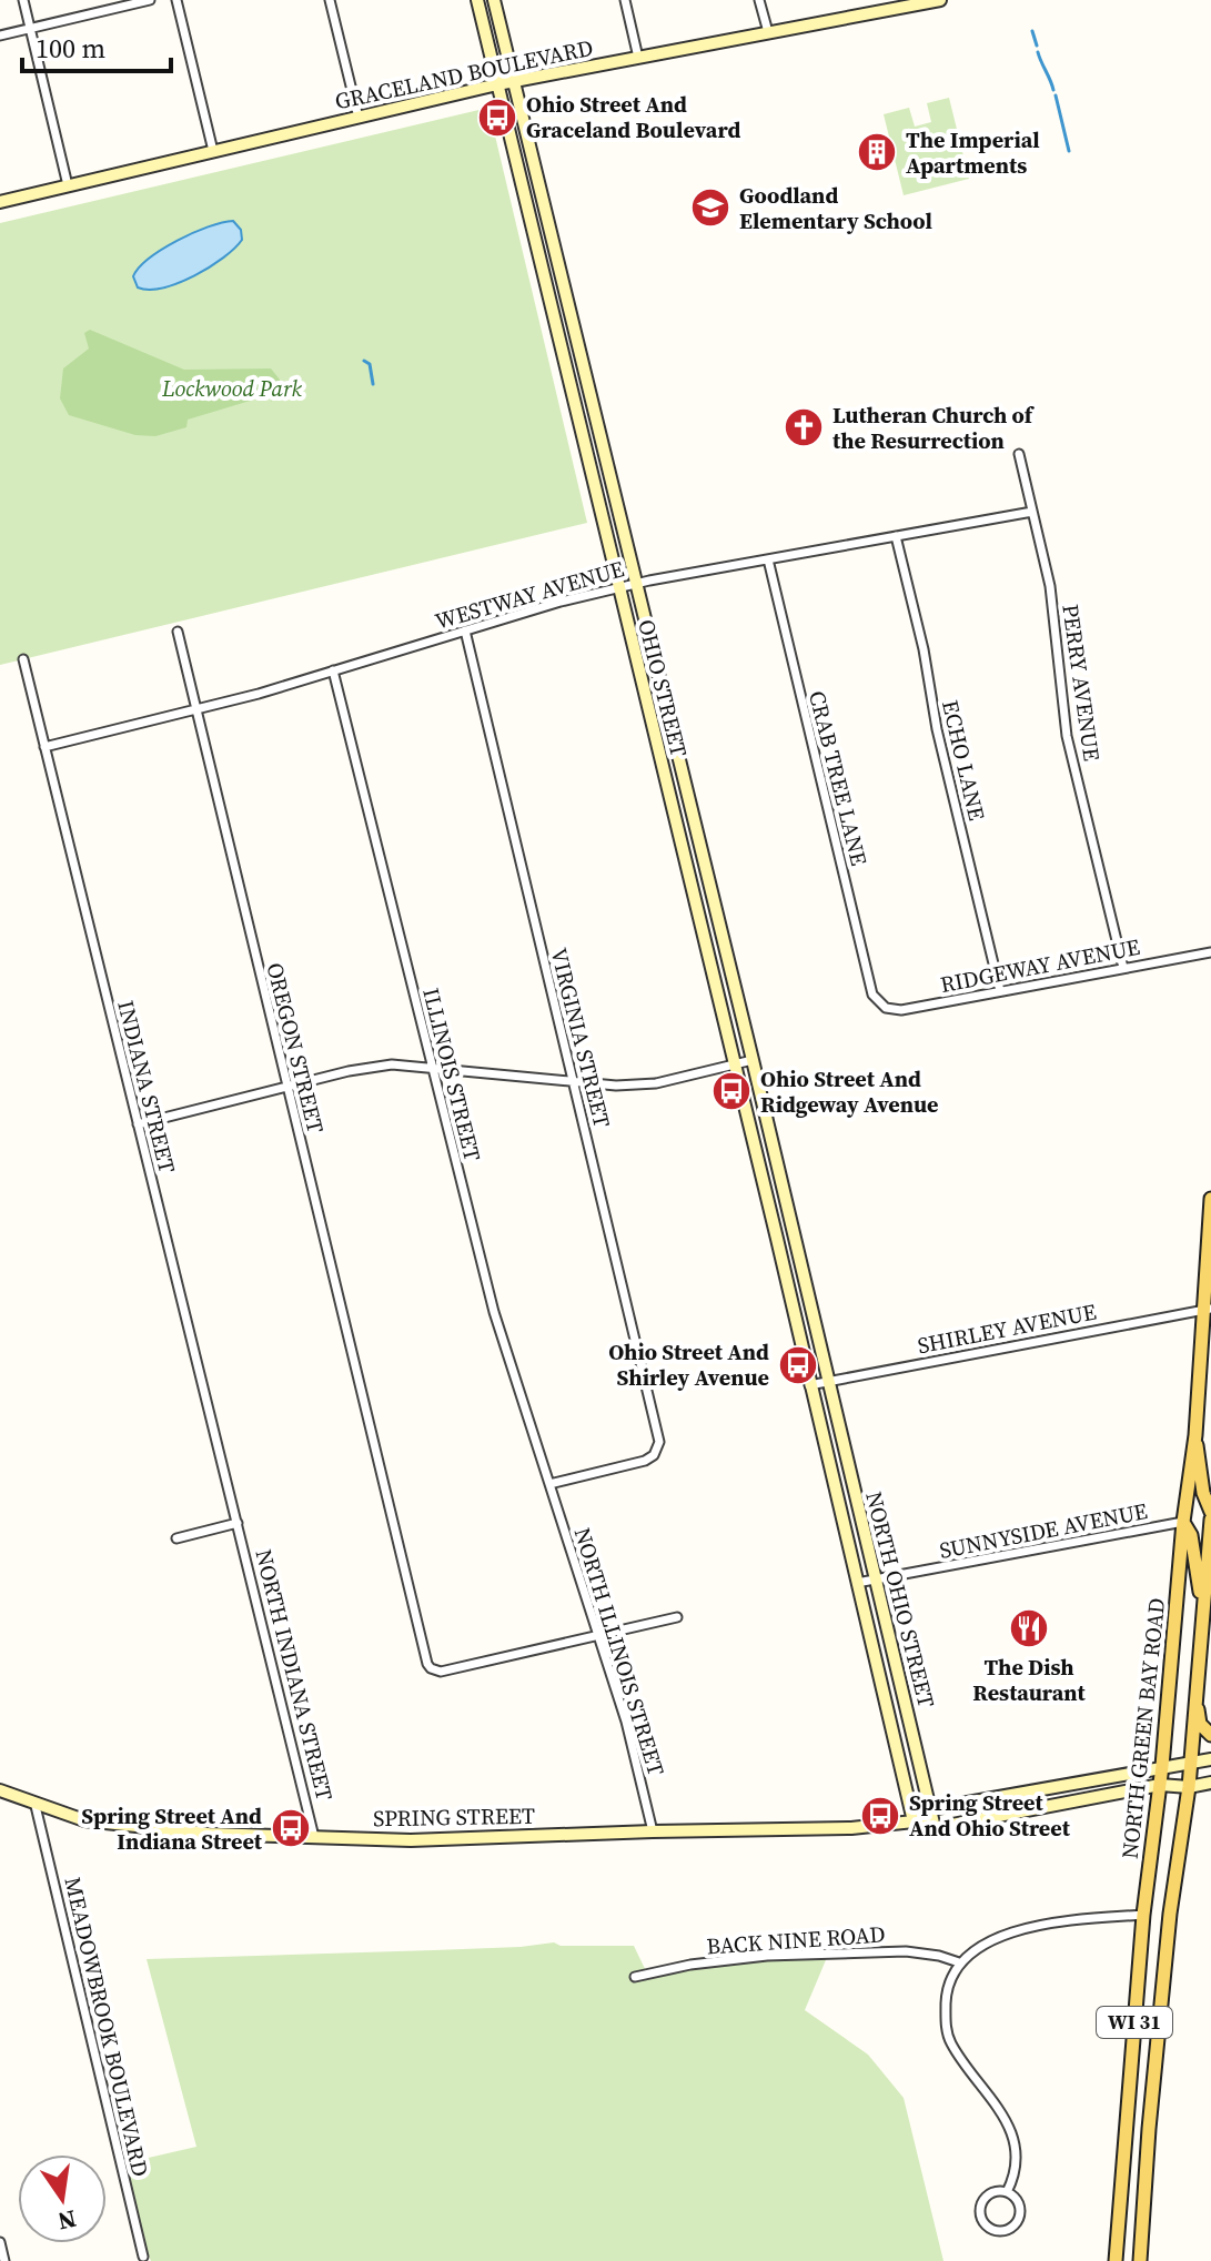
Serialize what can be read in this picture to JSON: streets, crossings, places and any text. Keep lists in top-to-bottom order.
{
  "streets": {
    "main road": ["NORTH GREEN BAY ROAD", "WI 31"],
    "street": [
      "GRACELAND BOULEVARD",
      "WESTWAY AVENUE",
      "PERRY AVENUE",
      "OHIO STREET",
      "ECHO LANE",
      "CRAB TREE LANE",
      "RIDGEWAY AVENUE",
      "VIRGINIA STREET",
      "OREGON STREET",
      "ILLINOIS STREET",
      "INDIANA STREET",
      "SHIRLEY AVENUE",
      "SUNNYSIDE AVENUE",
      "NORTH OHIO STREET",
      "NORTH ILLINOIS STREET",
      "NORTH INDIANA STREET",
      "SPRING STREET",
      "BACK NINE ROAD",
      "MEADOWBROOK BOULEVARD"
    ]
  },
  "crossings": [
    ["GRACELAND BOULEVARD", "OHIO STREET"],
    ["WESTWAY AVENUE", "PERRY AVENUE"],
    ["WESTWAY AVENUE", "OHIO STREET"],
    ["WESTWAY AVENUE", "ECHO LANE"],
    ["WESTWAY AVENUE", "CRAB TREE LANE"],
    ["WESTWAY AVENUE", "VIRGINIA STREET"],
    ["WESTWAY AVENUE", "OREGON STREET"],
    ["WESTWAY AVENUE", "ILLINOIS STREET"],
    ["WESTWAY AVENUE", "INDIANA STREET"],
    ["PERRY AVENUE", "RIDGEWAY AVENUE"],
    ["OHIO STREET", "SHIRLEY AVENUE"],
    ["OHIO STREET", "NORTH OHIO STREET"],
    ["ECHO LANE", "RIDGEWAY AVENUE"],
    ["CRAB TREE LANE", "RIDGEWAY AVENUE"],
    ["VIRGINIA STREET", "ILLINOIS STREET"],
    ["VIRGINIA STREET", "NORTH ILLINOIS STREET"],
    ["OREGON STREET", "NORTH ILLINOIS STREET"],
    ["ILLINOIS STREET", "NORTH ILLINOIS STREET"],
    ["INDIANA STREET", "NORTH INDIANA STREET"],
    ["SHIRLEY AVENUE", "NORTH OHIO STREET"],
    ["SHIRLEY AVENUE", "NORTH GREEN BAY ROAD"],
    ["SUNNYSIDE AVENUE", "NORTH OHIO STREET"],
    ["SUNNYSIDE AVENUE", "NORTH GREEN BAY ROAD"],
    ["NORTH OHIO STREET", "SPRING STREET"],
    ["NORTH ILLINOIS STREET", "SPRING STREET"],
    ["NORTH INDIANA STREET", "SPRING STREET"],
    ["NORTH GREEN BAY ROAD", "SPRING STREET"],
    ["SPRING STREET", "MEADOWBROOK BOULEVARD"]
  ],
  "parks": ["Lockwood Park"],
  "places": {
    "bus stop": [
      "Ohio Street And Graceland Boulevard",
      "Ohio Street And Ridgeway Avenue",
      "Ohio Street And Shirley Avenue",
      "Spring Street And Ohio Street",
      "Spring Street And Indiana Street"
    ],
    "building": ["The Imperial Apartments"],
    "school or university": ["Goodland Elementary School"],
    "church": ["Lutheran Church of the Resurrection"],
    "restaurant": ["The Dish Restaurant"]
  },
  "scale_bar": "100 m",
  "north": "bottom"
}
